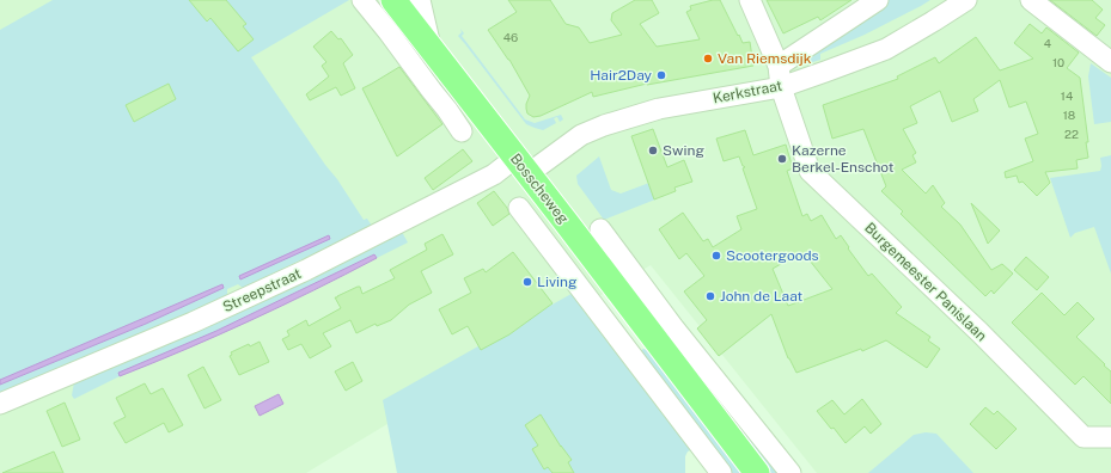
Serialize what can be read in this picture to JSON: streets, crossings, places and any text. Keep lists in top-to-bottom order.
{
  "streets": {
    "main road": ["Bosscheweg"],
    "street": ["Kerkstraat", "Burgemeester Panislaan", "Streepstraat"]
  },
  "crossings": [
    ["Kerkstraat", "Bosscheweg"],
    ["Kerkstraat", "Burgemeester Panislaan"],
    ["Kerkstraat", "Streepstraat"],
    ["Bosscheweg", "Streepstraat"]
  ],
  "places": [
    "Van Riemsdijk",
    "Hair2Day",
    "Swing",
    "Kazerne Berkel-Enschot",
    "Scootergoods",
    "Living",
    "John de Laat"
  ],
  "house_numbers": [
    "46",
    "4",
    "10",
    "14",
    "18",
    "22"
  ]
}
